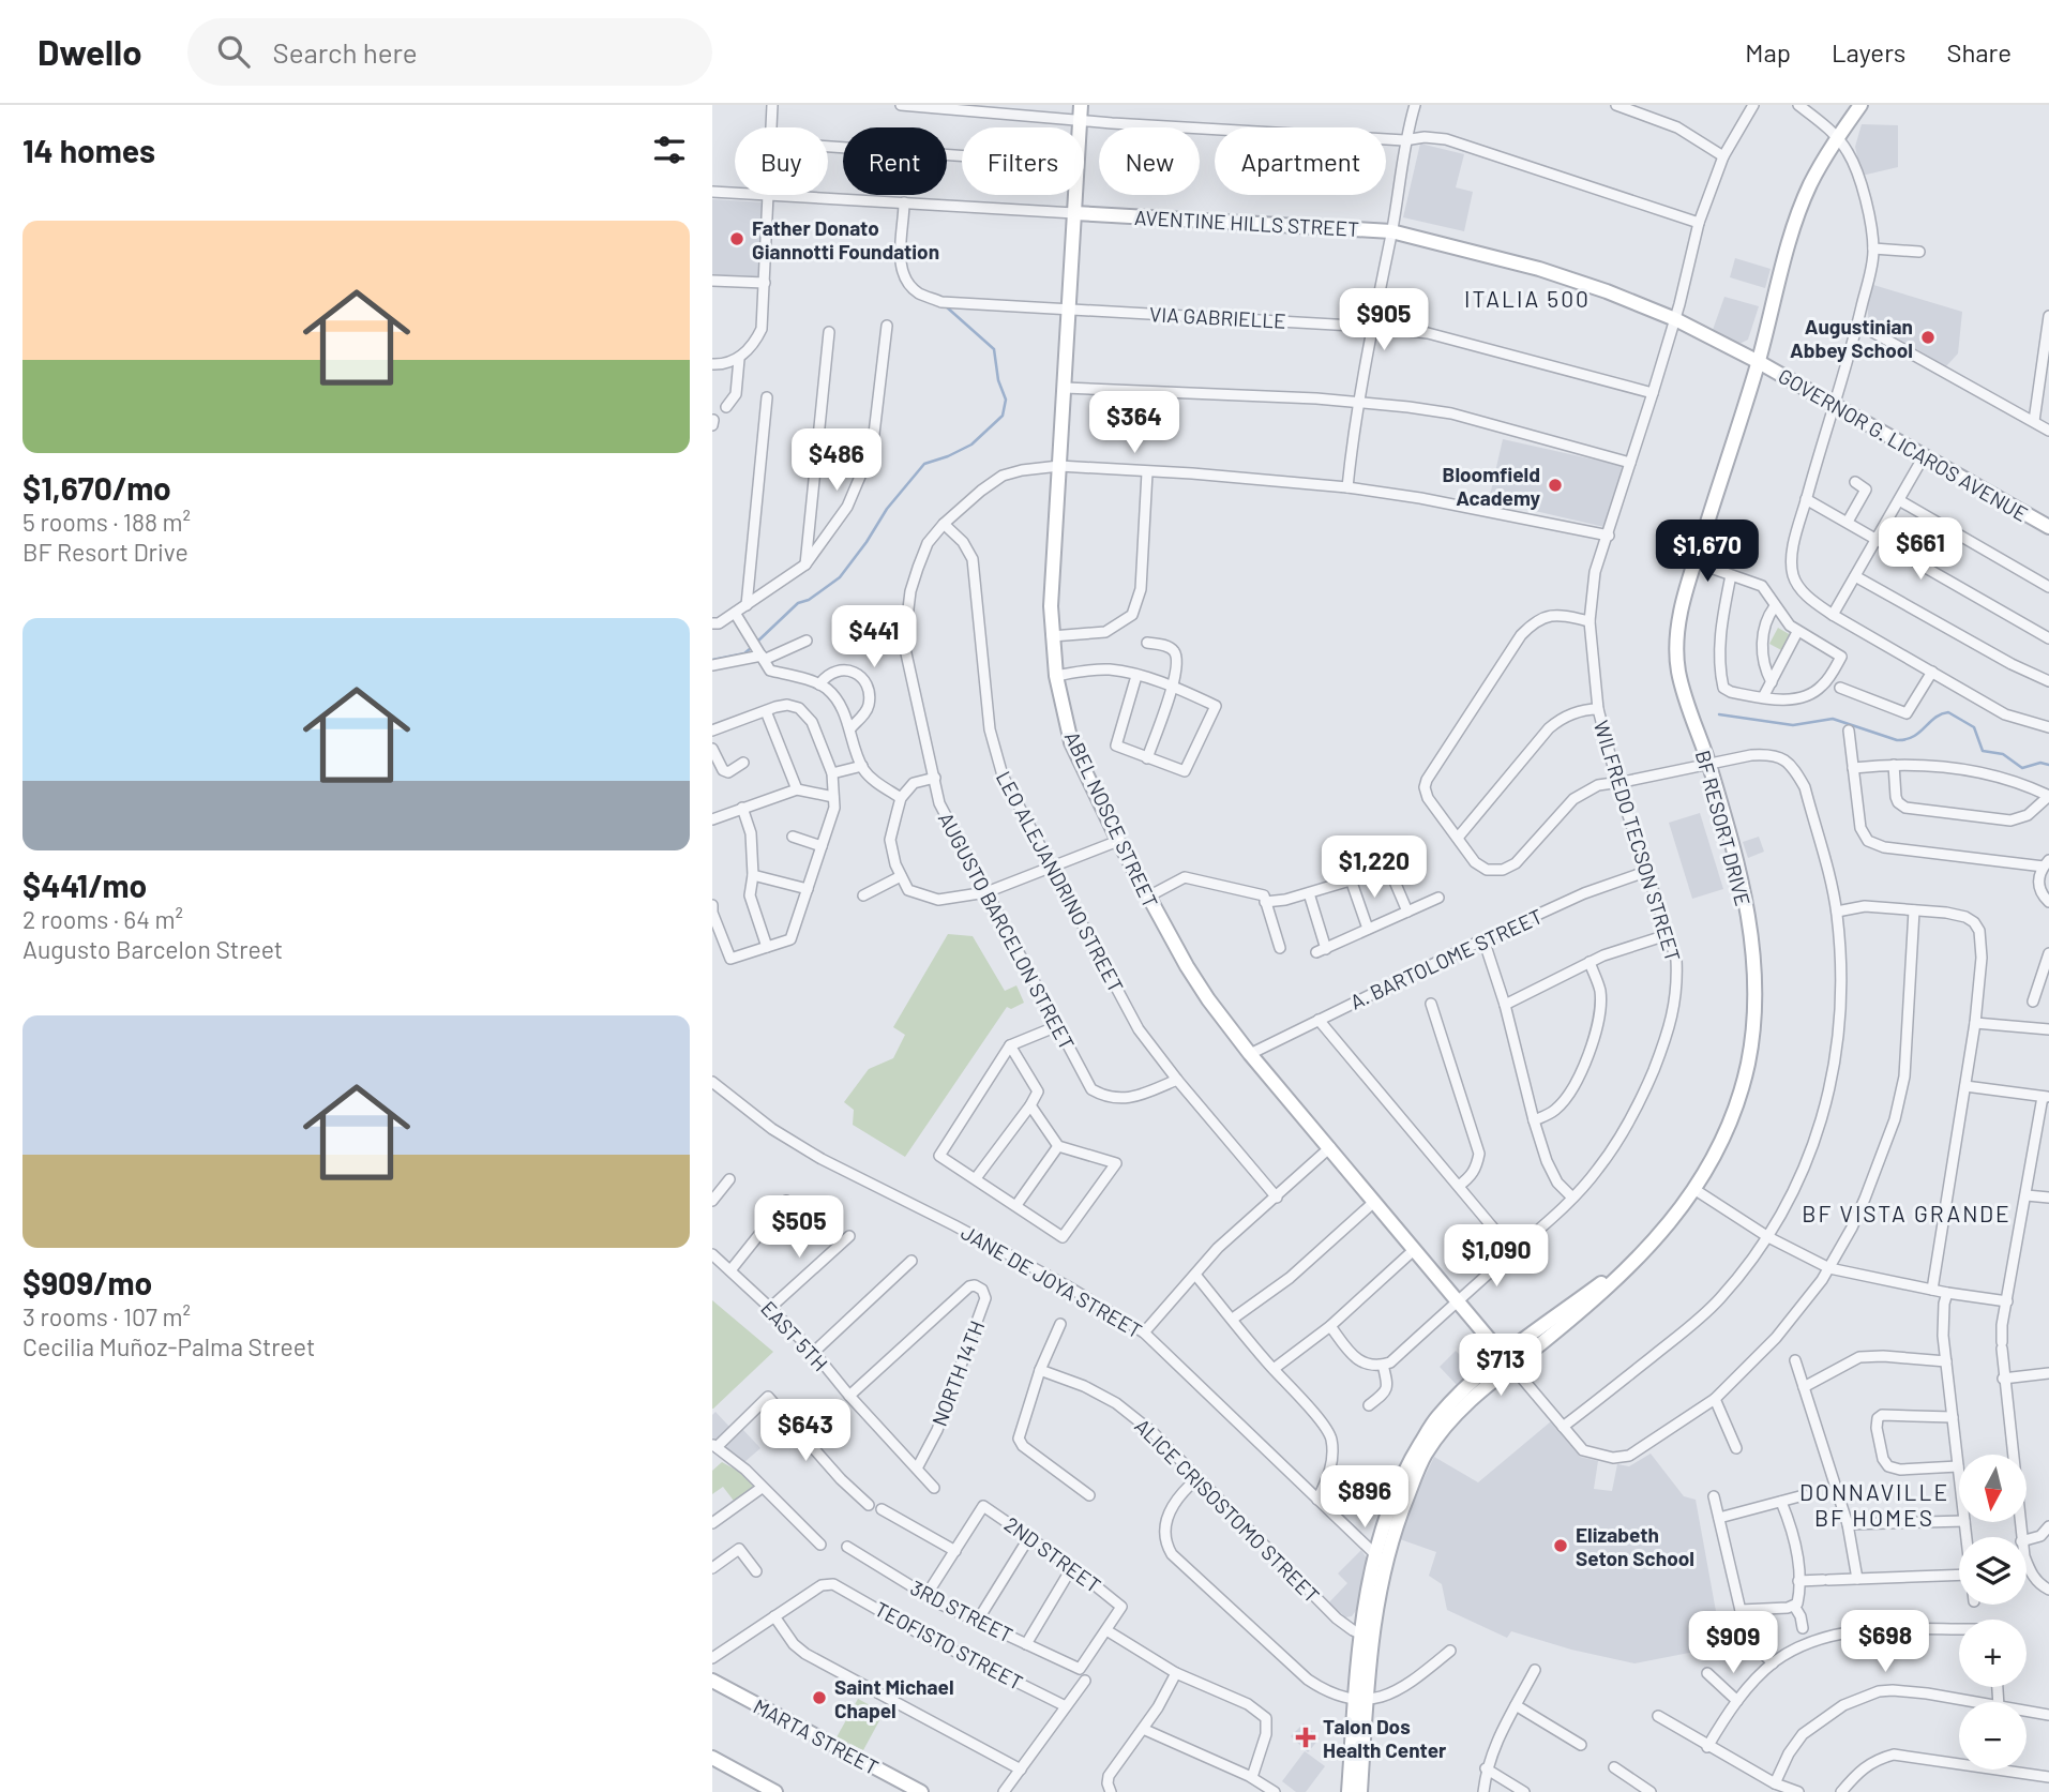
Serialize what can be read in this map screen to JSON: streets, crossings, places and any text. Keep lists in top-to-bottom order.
{
  "streets": {
    "street": [
      "AVENTINE HILLS STREET",
      "VIA GABRIELLE",
      "GOVERNOR G. LICAROS AVENUE",
      "ABEL NOSCE STREET",
      "BF RESORT DRIVE",
      "WILFREDO TECSON STREET",
      "LEO ALEJANDRINO STREET",
      "AUGUSTO BARCELON STREET",
      "A. BARTOLOME STREET",
      "JANE DE JOYA STREET",
      "EAST 5TH",
      "NORTH 14TH",
      "ALICE CRISOSTOMO STREET",
      "2ND STREET",
      "3RD STREET",
      "TEOFISTO STREET",
      "MARTA STREET"
    ]
  },
  "crossings": [
    ["AVENTINE HILLS STREET", "VIA GABRIELLE"],
    ["AVENTINE HILLS STREET", "GOVERNOR G. LICAROS AVENUE"],
    ["AVENTINE HILLS STREET", "ABEL NOSCE STREET"],
    ["AVENTINE HILLS STREET", "BF RESORT DRIVE"],
    ["AVENTINE HILLS STREET", "WILFREDO TECSON STREET"],
    ["VIA GABRIELLE", "ABEL NOSCE STREET"],
    ["VIA GABRIELLE", "WILFREDO TECSON STREET"],
    ["GOVERNOR G. LICAROS AVENUE", "BF RESORT DRIVE"],
    ["ABEL NOSCE STREET", "BF RESORT DRIVE"],
    ["ABEL NOSCE STREET", "WILFREDO TECSON STREET"],
    ["ABEL NOSCE STREET", "AUGUSTO BARCELON STREET"],
    ["ABEL NOSCE STREET", "A. BARTOLOME STREET"],
    ["BF RESORT DRIVE", "JANE DE JOYA STREET"],
    ["BF RESORT DRIVE", "ALICE CRISOSTOMO STREET"],
    ["WILFREDO TECSON STREET", "AUGUSTO BARCELON STREET"],
    ["WILFREDO TECSON STREET", "A. BARTOLOME STREET"],
    ["LEO ALEJANDRINO STREET", "AUGUSTO BARCELON STREET"],
    ["EAST 5TH", "NORTH 14TH"],
    ["2ND STREET", "3RD STREET"]
  ],
  "districts": ["ITALIA 500", "BF VISTA GRANDE", "DONNAVILLE BF HOMES"],
  "places": {
    "other": [
      "Father Donato Giannotti Foundation",
      "Augustinian Abbey School",
      "Bloomfield Academy",
      "Elizabeth Seton School",
      "Saint Michael Chapel"
    ],
    "health": ["Talon Dos Health Center"]
  },
  "north": "bottom",
  "page": {
    "header": "Dwello",
    "search": "Search here",
    "nav": ["Map", "Layers", "Share"],
    "heading": "14 homes",
    "chip": [
      "Buy",
      "Rent",
      "Filters",
      "New",
      "Apartment"
    ],
    "list": [
      {
        "name": "$1,670/mo",
        "note": "5 rooms · 188 m² · BF Resort Drive"
      },
      {
        "name": "$441/mo",
        "note": "2 rooms · 64 m² · Augusto Barcelon Street"
      },
      {
        "name": "$909/mo",
        "note": "3 rooms · 107 m² · Cecilia Muñoz-Palma Street"
      }
    ],
    "price": [
      "$905",
      "$364",
      "$486",
      "$661",
      "$1,670",
      "$441",
      "$1,220",
      "$505",
      "$1,090",
      "$713",
      "$643",
      "$896",
      "$698",
      "$909"
    ],
    "map_buttons": ["+", "−"]
  }
}
